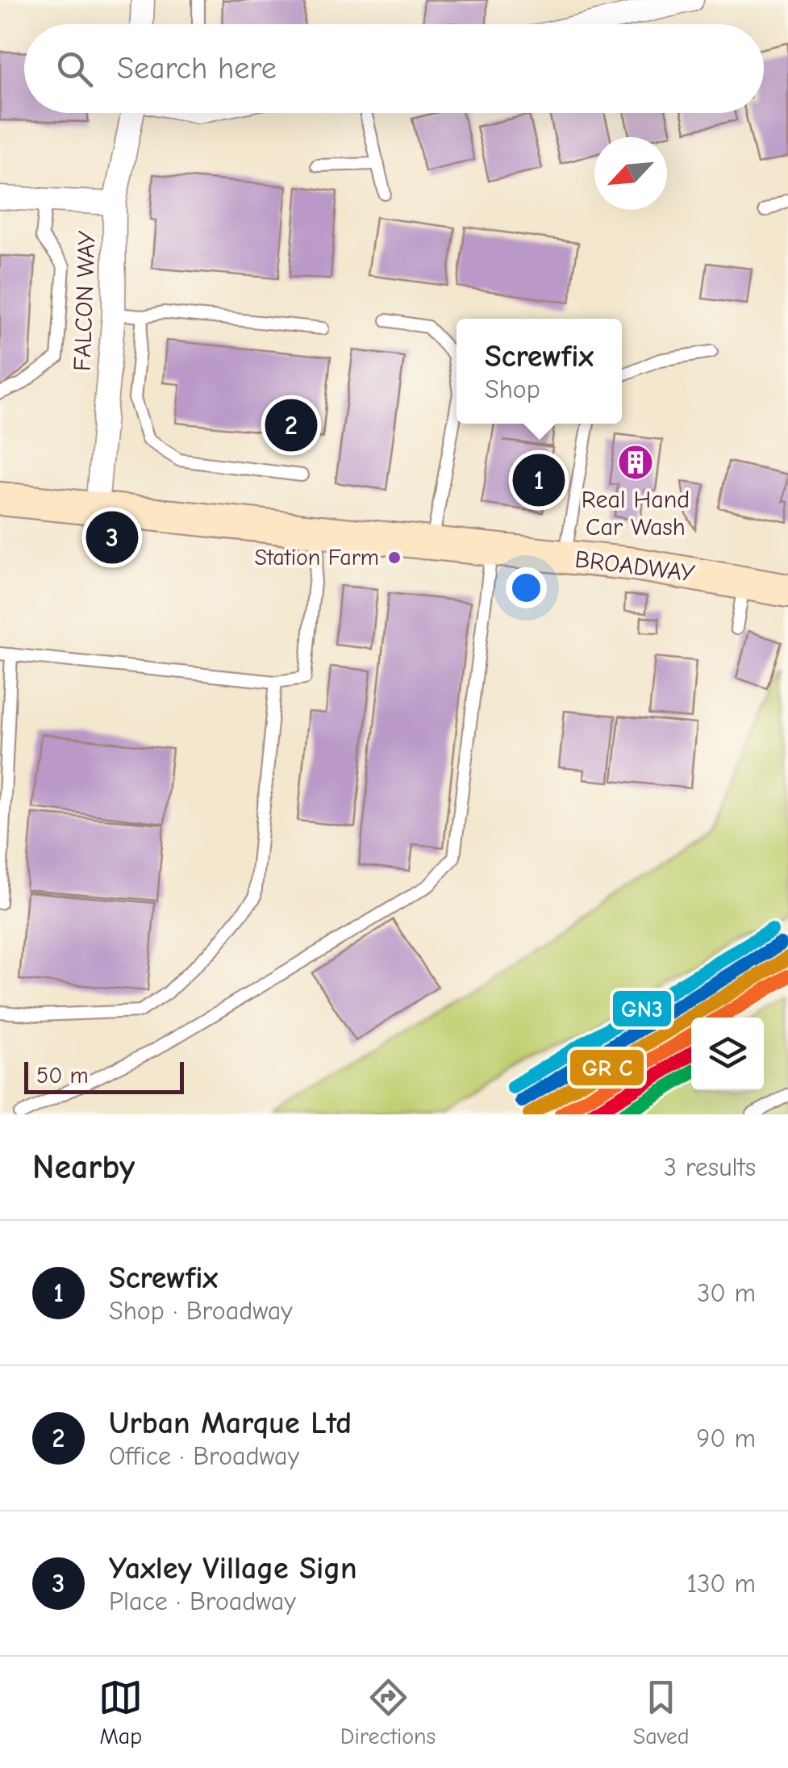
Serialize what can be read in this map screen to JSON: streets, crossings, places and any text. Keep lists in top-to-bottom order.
{
  "streets": {
    "main road": ["BROADWAY"],
    "street": ["FALCON WAY"]
  },
  "crossings": [
    ["FALCON WAY", "BROADWAY"]
  ],
  "places": {
    "building": ["Real Hand Car Wash"],
    "other": ["Station Farm"]
  },
  "lines": ["transit line GN3"],
  "scale_bar": "50 m",
  "north": "bottom left",
  "page": {
    "search": "Search here",
    "popup": ["Screwfix", "Shop"],
    "pins": ["2", "1", "3"],
    "scale": "50 m",
    "heading": ["Nearby", "3 results"],
    "list": [
      {
        "mark": "1",
        "name": "Screwfix",
        "note": "Shop · Broadway",
        "value": "30 m"
      },
      {
        "mark": "2",
        "name": "Urban Marque Ltd",
        "note": "Office · Broadway",
        "value": "90 m"
      },
      {
        "mark": "3",
        "name": "Yaxley Village Sign",
        "note": "Place · Broadway",
        "value": "130 m"
      }
    ],
    "nav": ["Map", "Directions", "Saved"]
  }
}
